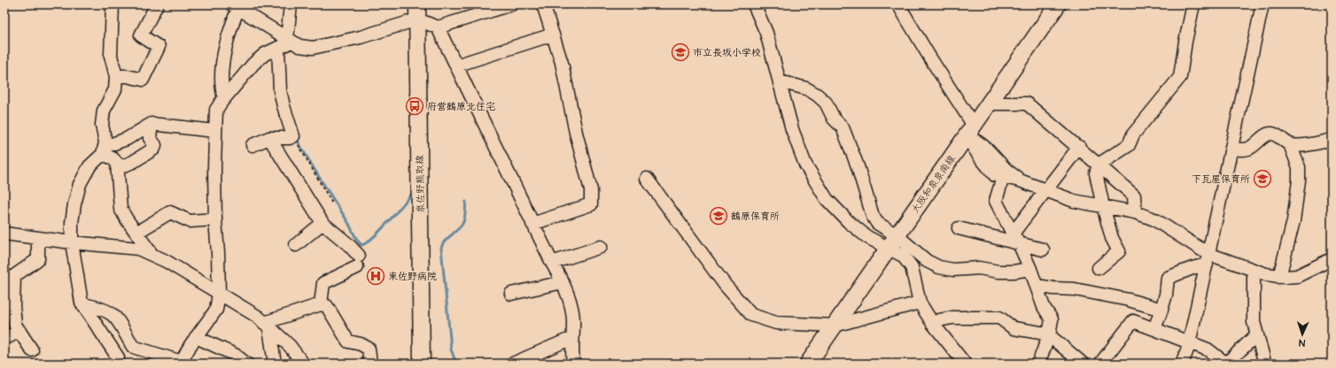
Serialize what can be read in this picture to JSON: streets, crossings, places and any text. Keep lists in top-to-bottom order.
{
  "streets": {
    "main road": ["泉佐野熊取線", "大阪和泉泉南線"]
  },
  "places": {
    "school or university": ["市立長坂小学校", "下瓦屋保育所", "鶴原保育所"],
    "bus stop": ["府営鶴原北住宅"],
    "hospital": ["東佐野病院"]
  },
  "north": "bottom"
}
